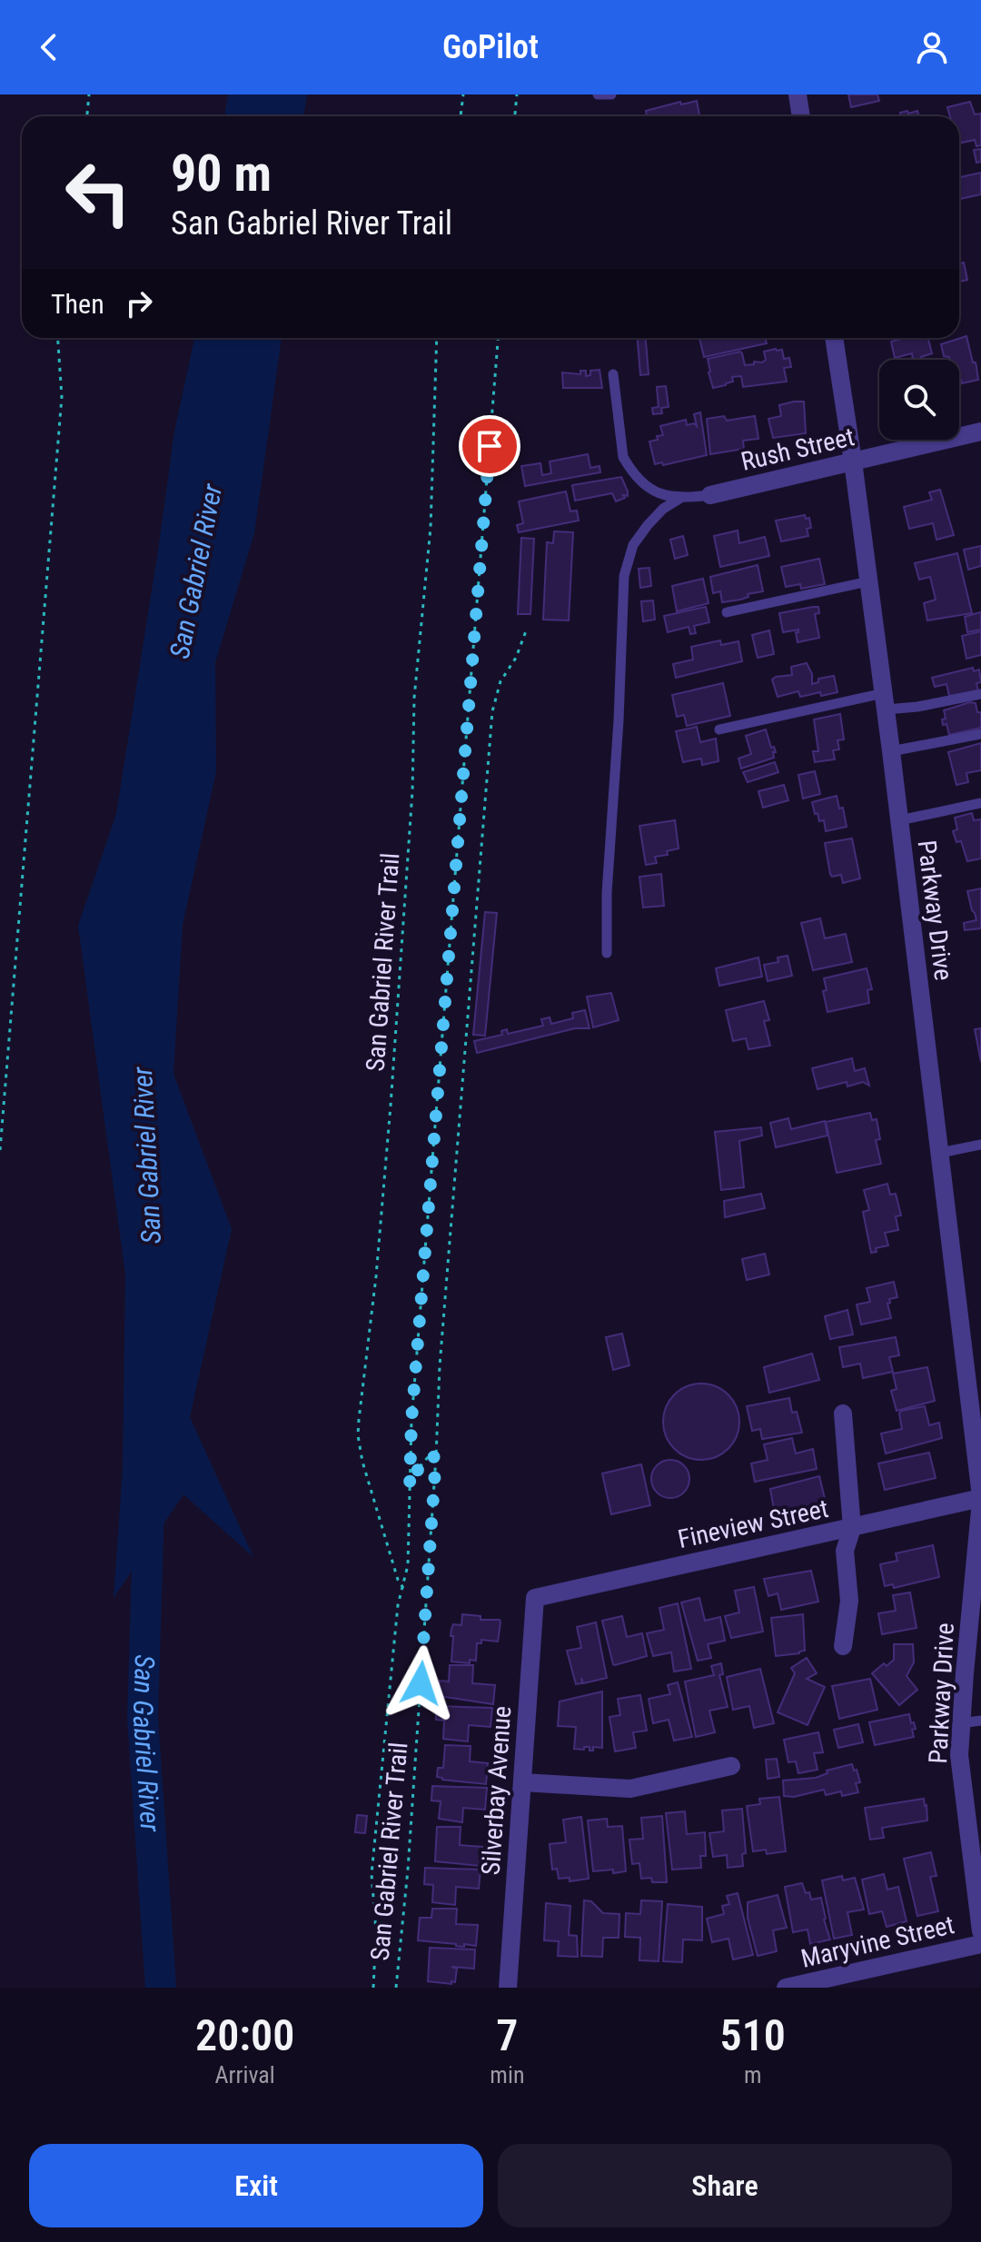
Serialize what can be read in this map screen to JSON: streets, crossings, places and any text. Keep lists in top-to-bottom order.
{
  "streets": {
    "street": [
      "Rush Street",
      "Parkway Drive",
      "Fineview Street",
      "Silverbay Avenue",
      "Maryvine Street"
    ],
    "path": ["San Gabriel River Trail"]
  },
  "crossings": [
    ["Rush Street", "Parkway Drive"],
    ["Parkway Drive", "Fineview Street"],
    ["Fineview Street", "Silverbay Avenue"]
  ],
  "water": ["San Gabriel River"],
  "page": {
    "header": "GoPilot",
    "turn": ["90 m", "San Gabriel River Trail"],
    "then": "Then",
    "eta": [
      "20:00",
      "Arrival",
      "7",
      "min",
      "510",
      "m"
    ],
    "buttons": ["Exit", "Share"]
  }
}
